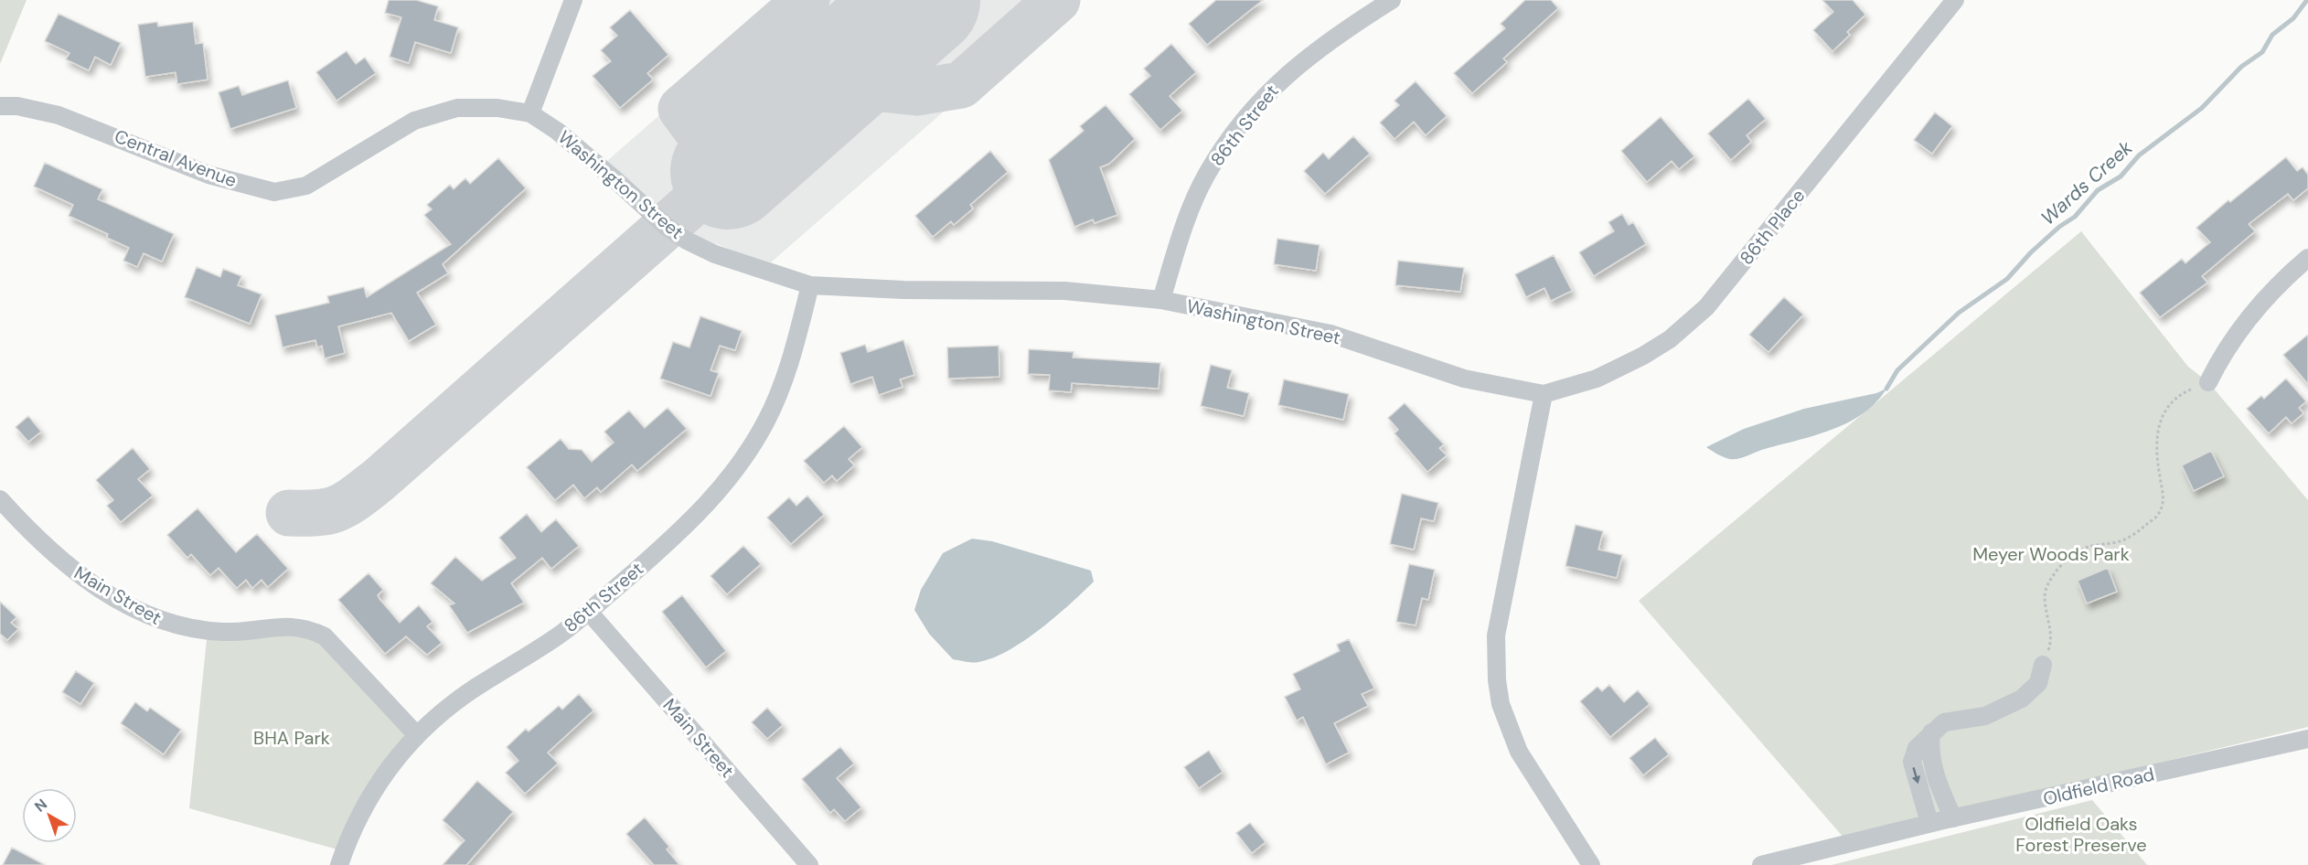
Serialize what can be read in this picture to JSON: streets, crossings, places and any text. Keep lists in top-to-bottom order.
{
  "streets": {
    "street": [
      "86th Street",
      "Central Avenue",
      "Washington Street",
      "86th Place",
      "Main Street",
      "Oldfield Road"
    ]
  },
  "crossings": [
    ["86th Street", "Washington Street"],
    ["86th Street", "Main Street"],
    ["Central Avenue", "Washington Street"],
    ["Washington Street", "86th Place"]
  ],
  "water": ["Wards Creek"],
  "parks": ["Meyer Woods Park", "BHA Park", "Oldfield Oaks Forest Preserve"],
  "north": "top left"
}
